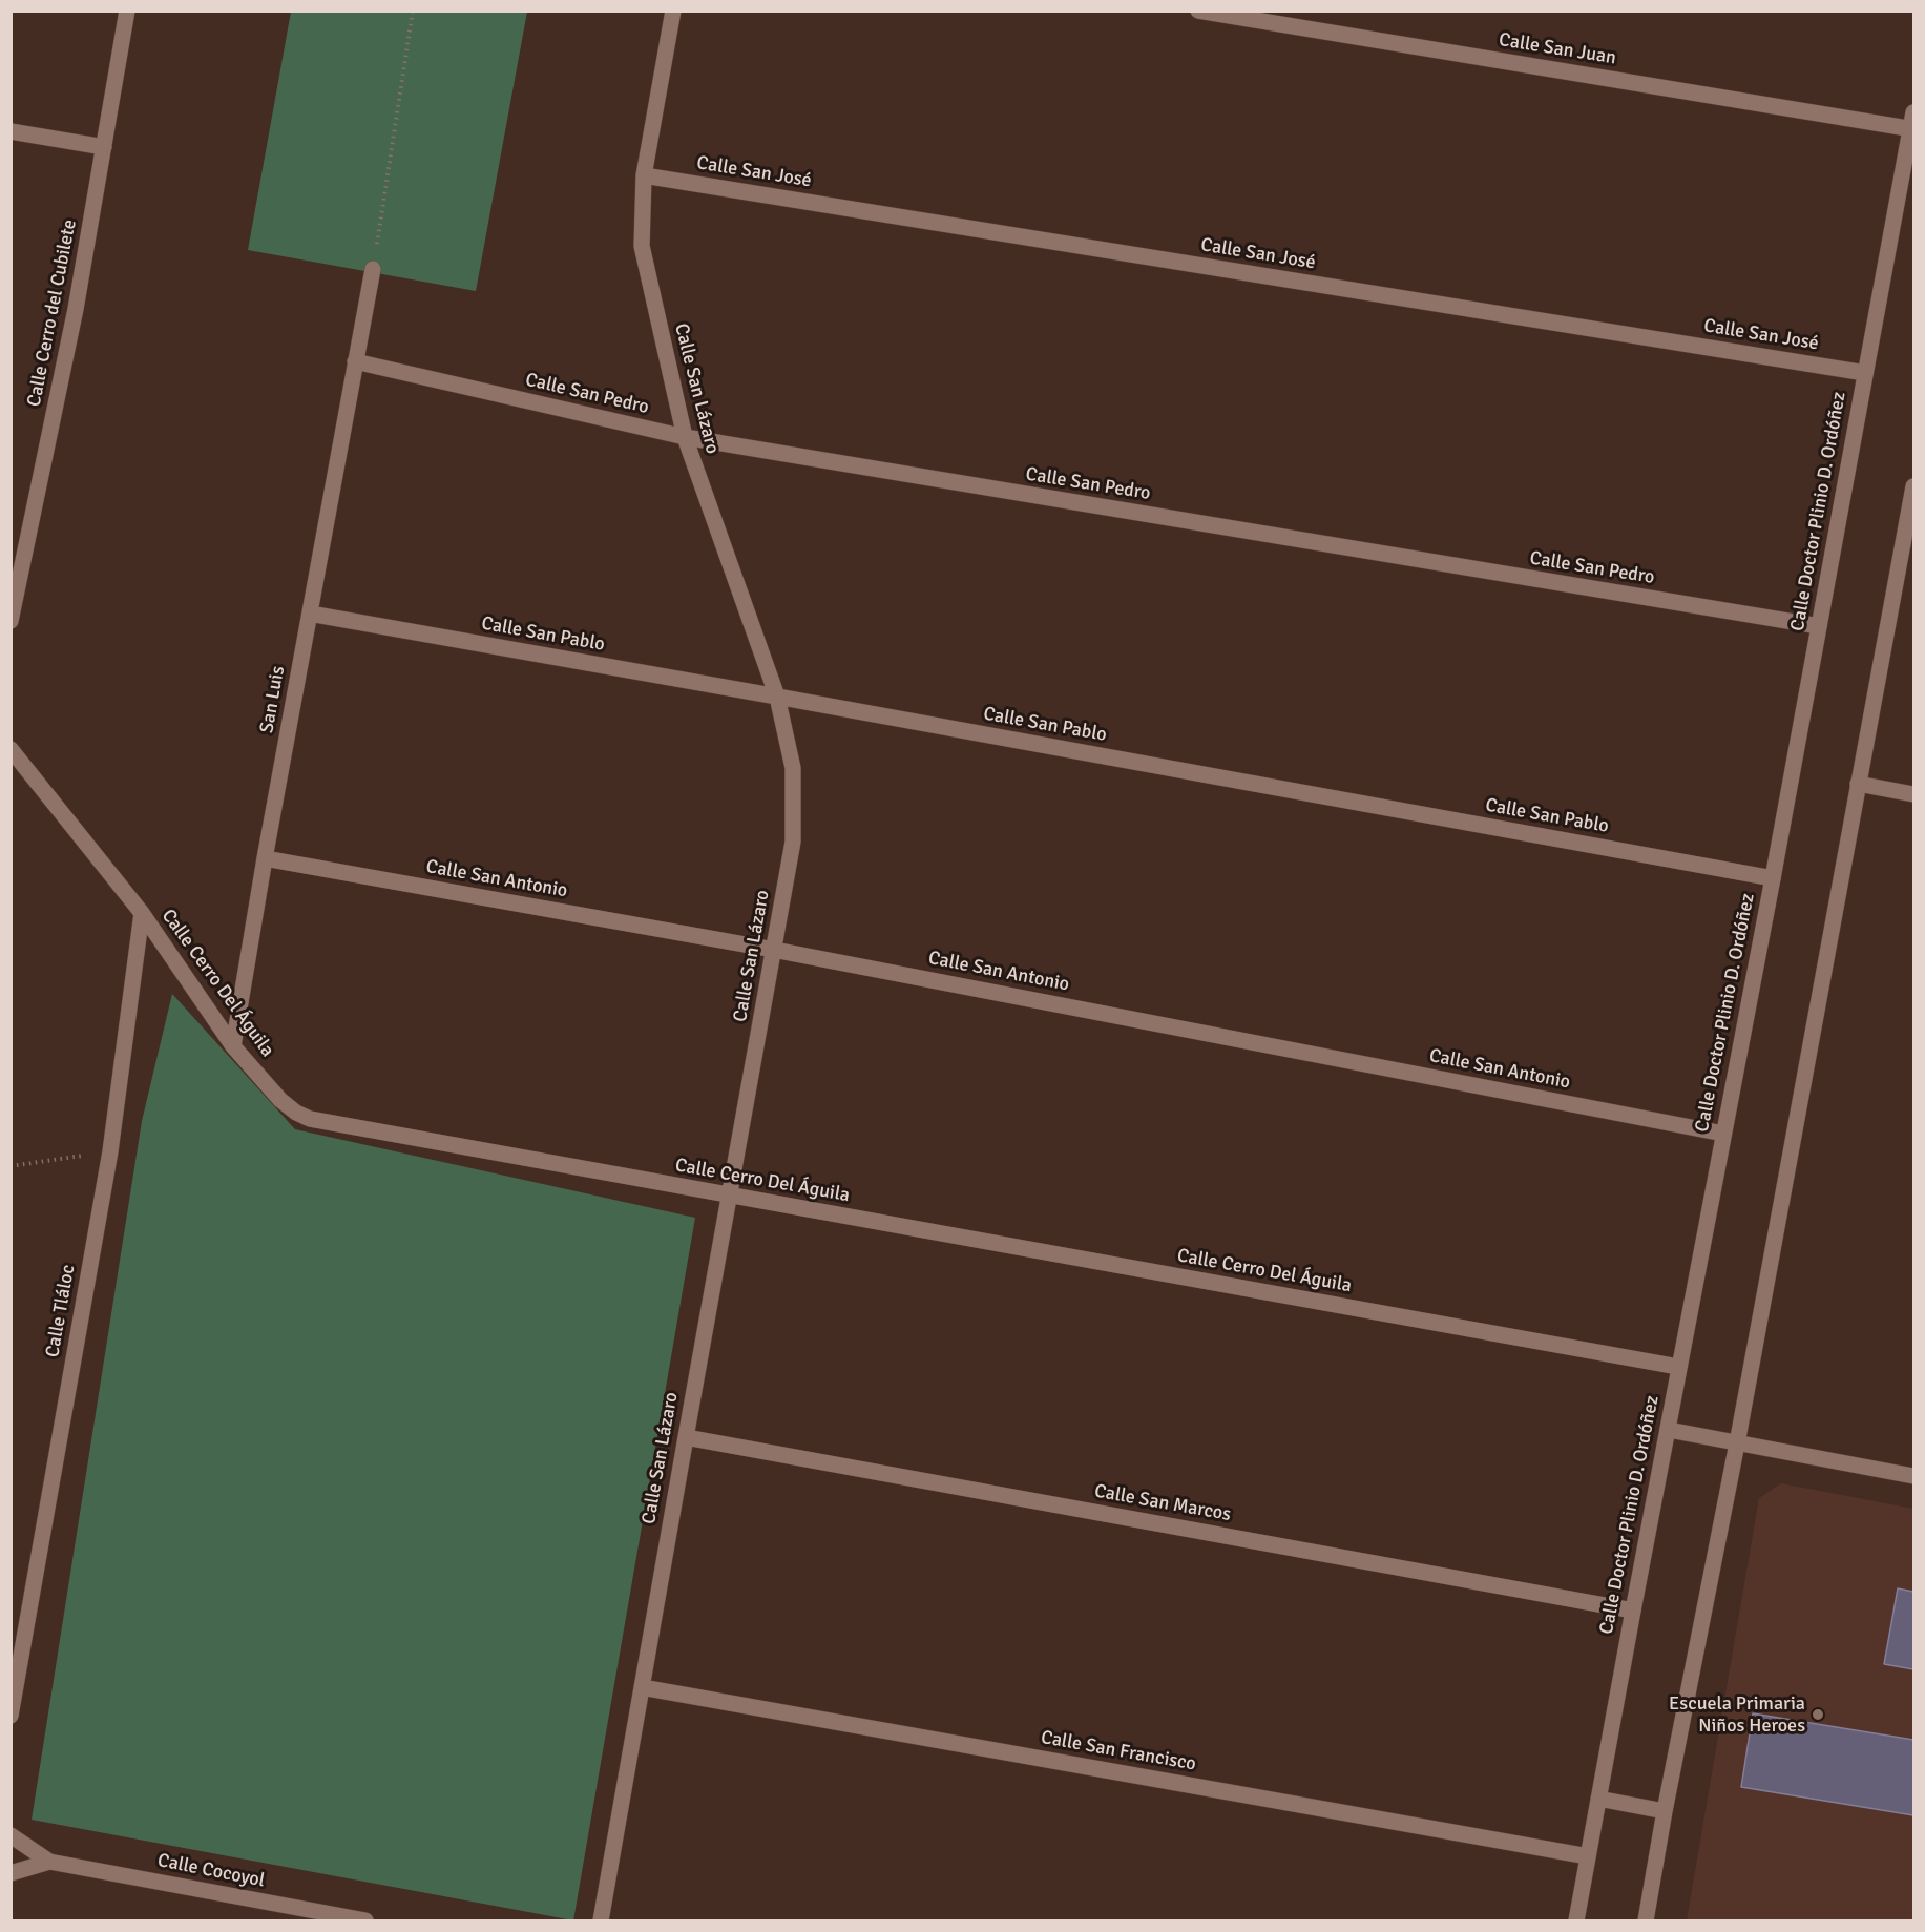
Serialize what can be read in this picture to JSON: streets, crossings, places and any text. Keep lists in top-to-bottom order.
{
  "streets": {
    "street": [
      "Calle San Juan",
      "Calle San José",
      "Calle Cerro del Cubilete",
      "Calle San Lázaro",
      "Calle San Pedro",
      "Calle Doctor Plinio D. Ordóñez",
      "Calle San Pablo",
      "San Luis",
      "Calle San Antonio",
      "Calle Cerro Del Águila",
      "Calle Tláloc",
      "Calle San Marcos",
      "Calle San Francisco",
      "Calle Cocoyol"
    ]
  },
  "crossings": [
    ["Calle San Juan", "Calle Doctor Plinio D. Ordóñez"],
    ["Calle San José", "Calle San Lázaro"],
    ["Calle San José", "Calle Doctor Plinio D. Ordóñez"],
    ["Calle San Lázaro", "Calle San Pedro"],
    ["Calle San Lázaro", "Calle San Pablo"],
    ["Calle San Lázaro", "Calle San Antonio"],
    ["Calle San Lázaro", "Calle Cerro Del Águila"],
    ["Calle San Lázaro", "Calle San Marcos"],
    ["Calle San Lázaro", "Calle San Francisco"],
    ["Calle San Pedro", "Calle Doctor Plinio D. Ordóñez"],
    ["Calle San Pedro", "San Luis"],
    ["Calle Doctor Plinio D. Ordóñez", "Calle San Pablo"],
    ["Calle Doctor Plinio D. Ordóñez", "Calle San Antonio"],
    ["Calle Doctor Plinio D. Ordóñez", "Calle Cerro Del Águila"],
    ["Calle Doctor Plinio D. Ordóñez", "Calle San Marcos"],
    ["Calle Doctor Plinio D. Ordóñez", "Calle San Francisco"],
    ["Calle San Pablo", "San Luis"],
    ["San Luis", "Calle San Antonio"],
    ["San Luis", "Calle Cerro Del Águila"],
    ["Calle Cerro Del Águila", "Calle Tláloc"]
  ],
  "places": ["Escuela Primaria Niños Heroes"]
}
